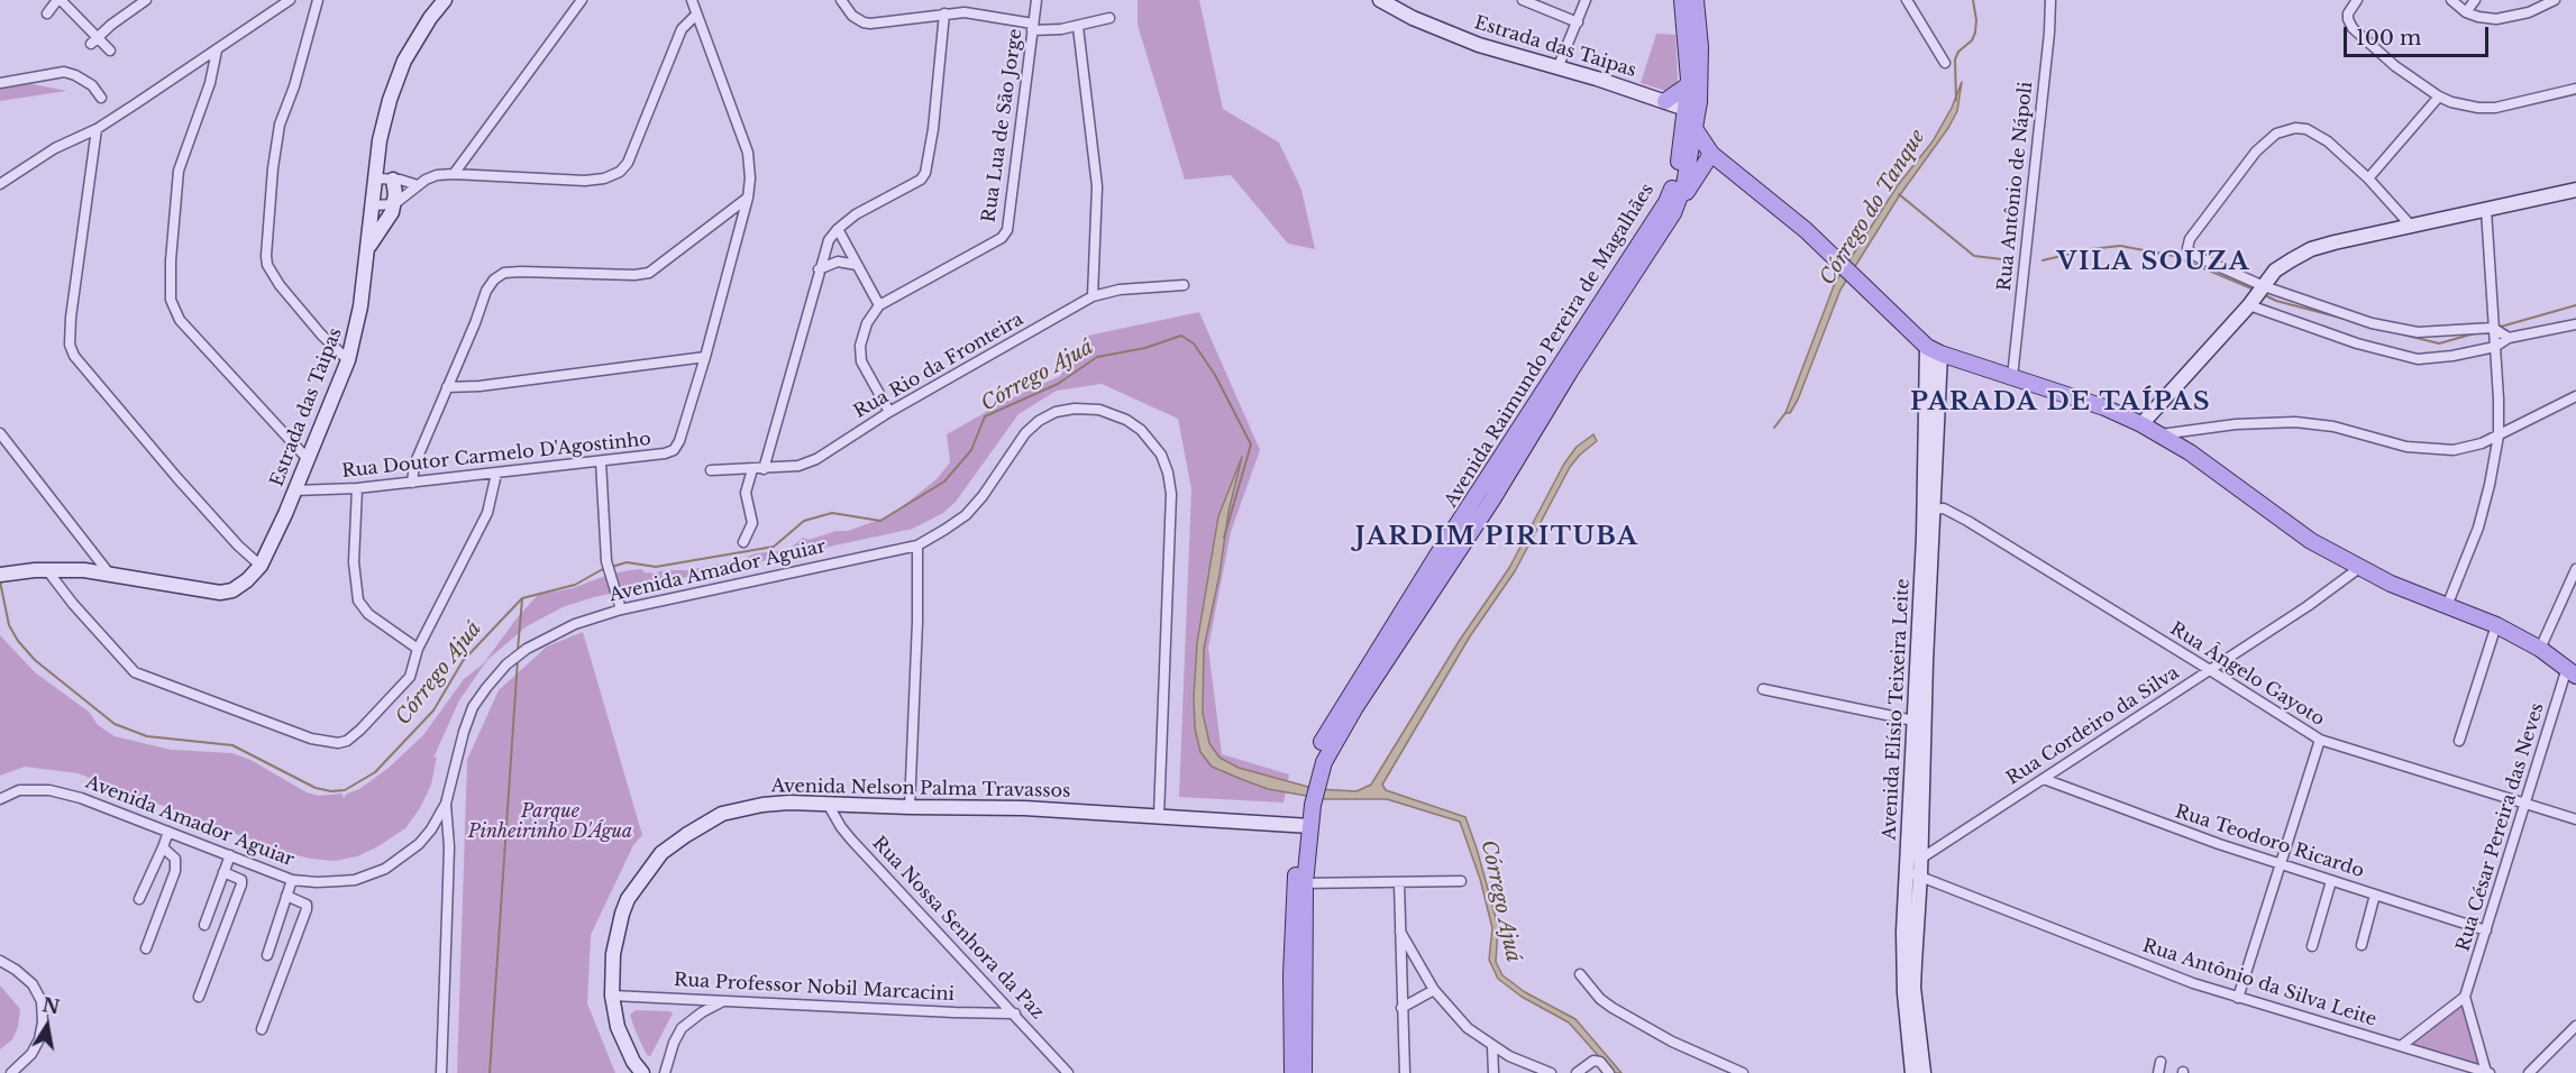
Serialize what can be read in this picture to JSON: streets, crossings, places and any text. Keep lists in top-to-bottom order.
{
  "streets": {
    "main road": [
      "Estrada das Taipas",
      "Avenida Raimundo Pereira de Magalhães",
      "Avenida Elísio Teixeira Leite",
      "Avenida Nelson Palma Travassos"
    ],
    "street": [
      "Rua Lua de São Jorge",
      "Rua Antônio de Nápoli",
      "Rua Rio da Fronteira",
      "Rua Doutor Carmelo D'Agostinho",
      "Avenida Amador Aguiar",
      "Rua Ângelo Gayoto",
      "Rua Cordeiro da Silva",
      "Rua César Pereira das Neves",
      "Rua Teodoro Ricardo",
      "Rua Nossa Senhora da Paz",
      "Rua Antônio da Silva Leite",
      "Rua Professor Nobil Marcacini"
    ]
  },
  "crossings": [
    ["Estrada das Taipas", "Avenida Raimundo Pereira de Magalhães"],
    ["Estrada das Taipas", "Rua Doutor Carmelo D'Agostinho"],
    ["Avenida Raimundo Pereira de Magalhães", "Avenida Nelson Palma Travassos"],
    ["Avenida Amador Aguiar", "Avenida Nelson Palma Travassos"],
    ["Rua Ângelo Gayoto", "Avenida Elísio Teixeira Leite"],
    ["Rua Ângelo Gayoto", "Rua Cordeiro da Silva"],
    ["Rua Ângelo Gayoto", "Rua César Pereira das Neves"],
    ["Avenida Elísio Teixeira Leite", "Rua Cordeiro da Silva"],
    ["Avenida Elísio Teixeira Leite", "Rua Antônio da Silva Leite"],
    ["Rua Cordeiro da Silva", "Rua Teodoro Ricardo"],
    ["Rua Cordeiro da Silva", "Rua Antônio da Silva Leite"],
    ["Avenida Nelson Palma Travassos", "Rua Nossa Senhora da Paz"],
    ["Avenida Nelson Palma Travassos", "Rua Professor Nobil Marcacini"],
    ["Rua César Pereira das Neves", "Rua Teodoro Ricardo"],
    ["Rua Nossa Senhora da Paz", "Rua Professor Nobil Marcacini"]
  ],
  "districts": ["VILA SOUZA", "PARADA DE TAÍPAS", "JARDIM PIRITUBA"],
  "water": ["Córrego do Tanque", "Córrego Ajuá"],
  "parks": ["Parque Pinheirinho D'Água"],
  "scale_bar": "100 m",
  "north": "top"
}
